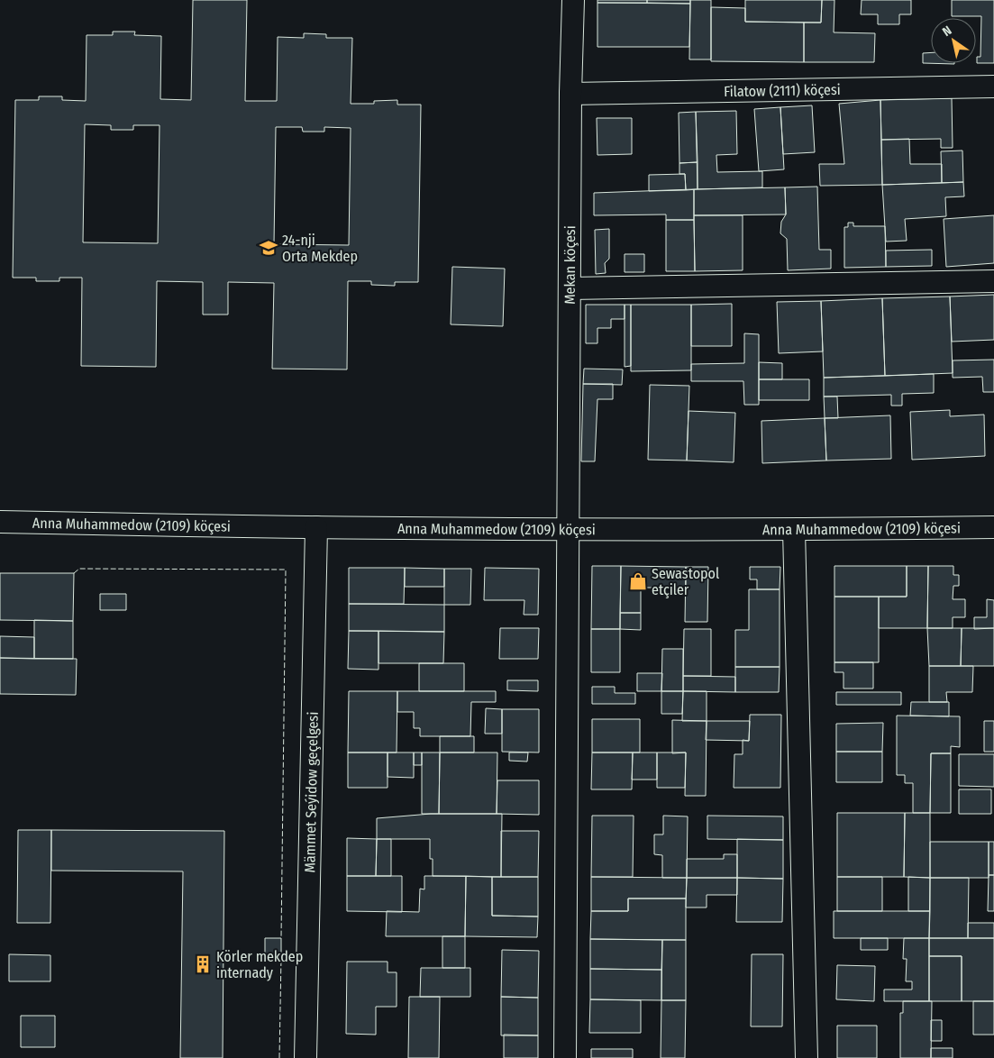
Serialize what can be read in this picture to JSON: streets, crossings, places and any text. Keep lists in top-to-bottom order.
{
  "streets": {
    "street": [
      "Filatow (2111) köçesi",
      "Mekan köçesi",
      "Anna Muhammedow (2109) köçesi",
      "Mämmet Seýidow geçelgesi"
    ]
  },
  "crossings": [
    ["Filatow (2111) köçesi", "Mekan köçesi"],
    ["Mekan köçesi", "Anna Muhammedow (2109) köçesi"],
    ["Anna Muhammedow (2109) köçesi", "Mämmet Seýidow geçelgesi"]
  ],
  "places": {
    "school or university": ["24-nji Orta Mekdep"],
    "shop": ["Sewastopol etçiler"],
    "building": ["Körler mekdep internady"]
  },
  "north": "top left"
}
